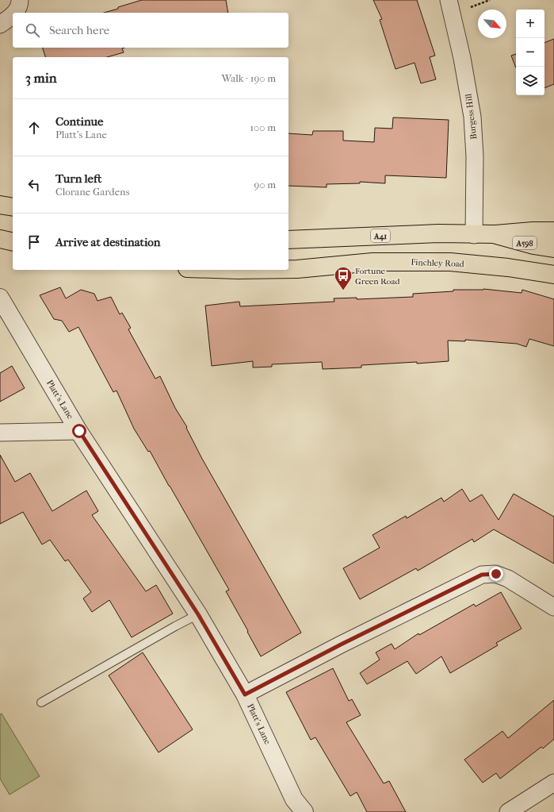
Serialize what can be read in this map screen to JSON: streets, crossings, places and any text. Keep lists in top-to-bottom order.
{
  "streets": {
    "main road": ["A41", "A598", "Finchley Road"],
    "street": ["Burgess Hill", "Platt's Lane"]
  },
  "crossings": [
    ["Burgess Hill", "A41"],
    ["A41", "A598"]
  ],
  "places": {
    "bus stop": ["Fortune Green Road"]
  },
  "north": "bottom right",
  "page": {
    "map_buttons": ["+", "−"],
    "search": "Search here",
    "heading": ["3 min", "Walk · 190 m"],
    "list": [
      ["Continue", "Platt's Lane", "100 m"],
      ["Turn left", "Clorane Gardens", "90 m"],
      "Arrive at destination"
    ]
  }
}
